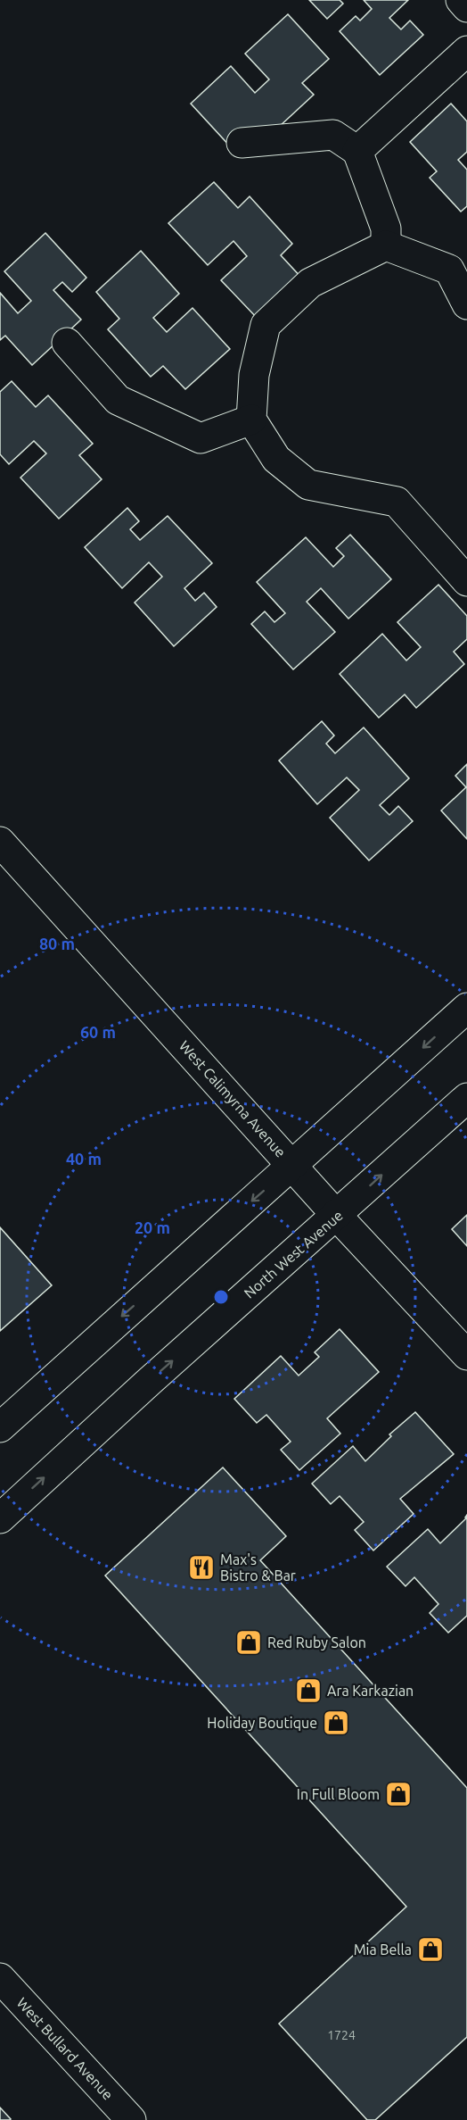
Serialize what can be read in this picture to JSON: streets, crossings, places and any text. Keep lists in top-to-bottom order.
{
  "streets": {
    "main road": ["West Calimyrna Avenue", "North West Avenue", "West Bullard Avenue"]
  },
  "crossings": [
    ["West Calimyrna Avenue", "North West Avenue"]
  ],
  "places": {
    "restaurant": ["Max's Bistro & Bar"],
    "shop": [
      "Red Ruby Salon",
      "Ara Karkazian",
      "Holiday Boutique",
      "In Full Bloom",
      "Mia Bella"
    ]
  },
  "house_numbers": ["1724"],
  "rings": [
    "80 m",
    "60 m",
    "40 m",
    "20 m"
  ]
}
